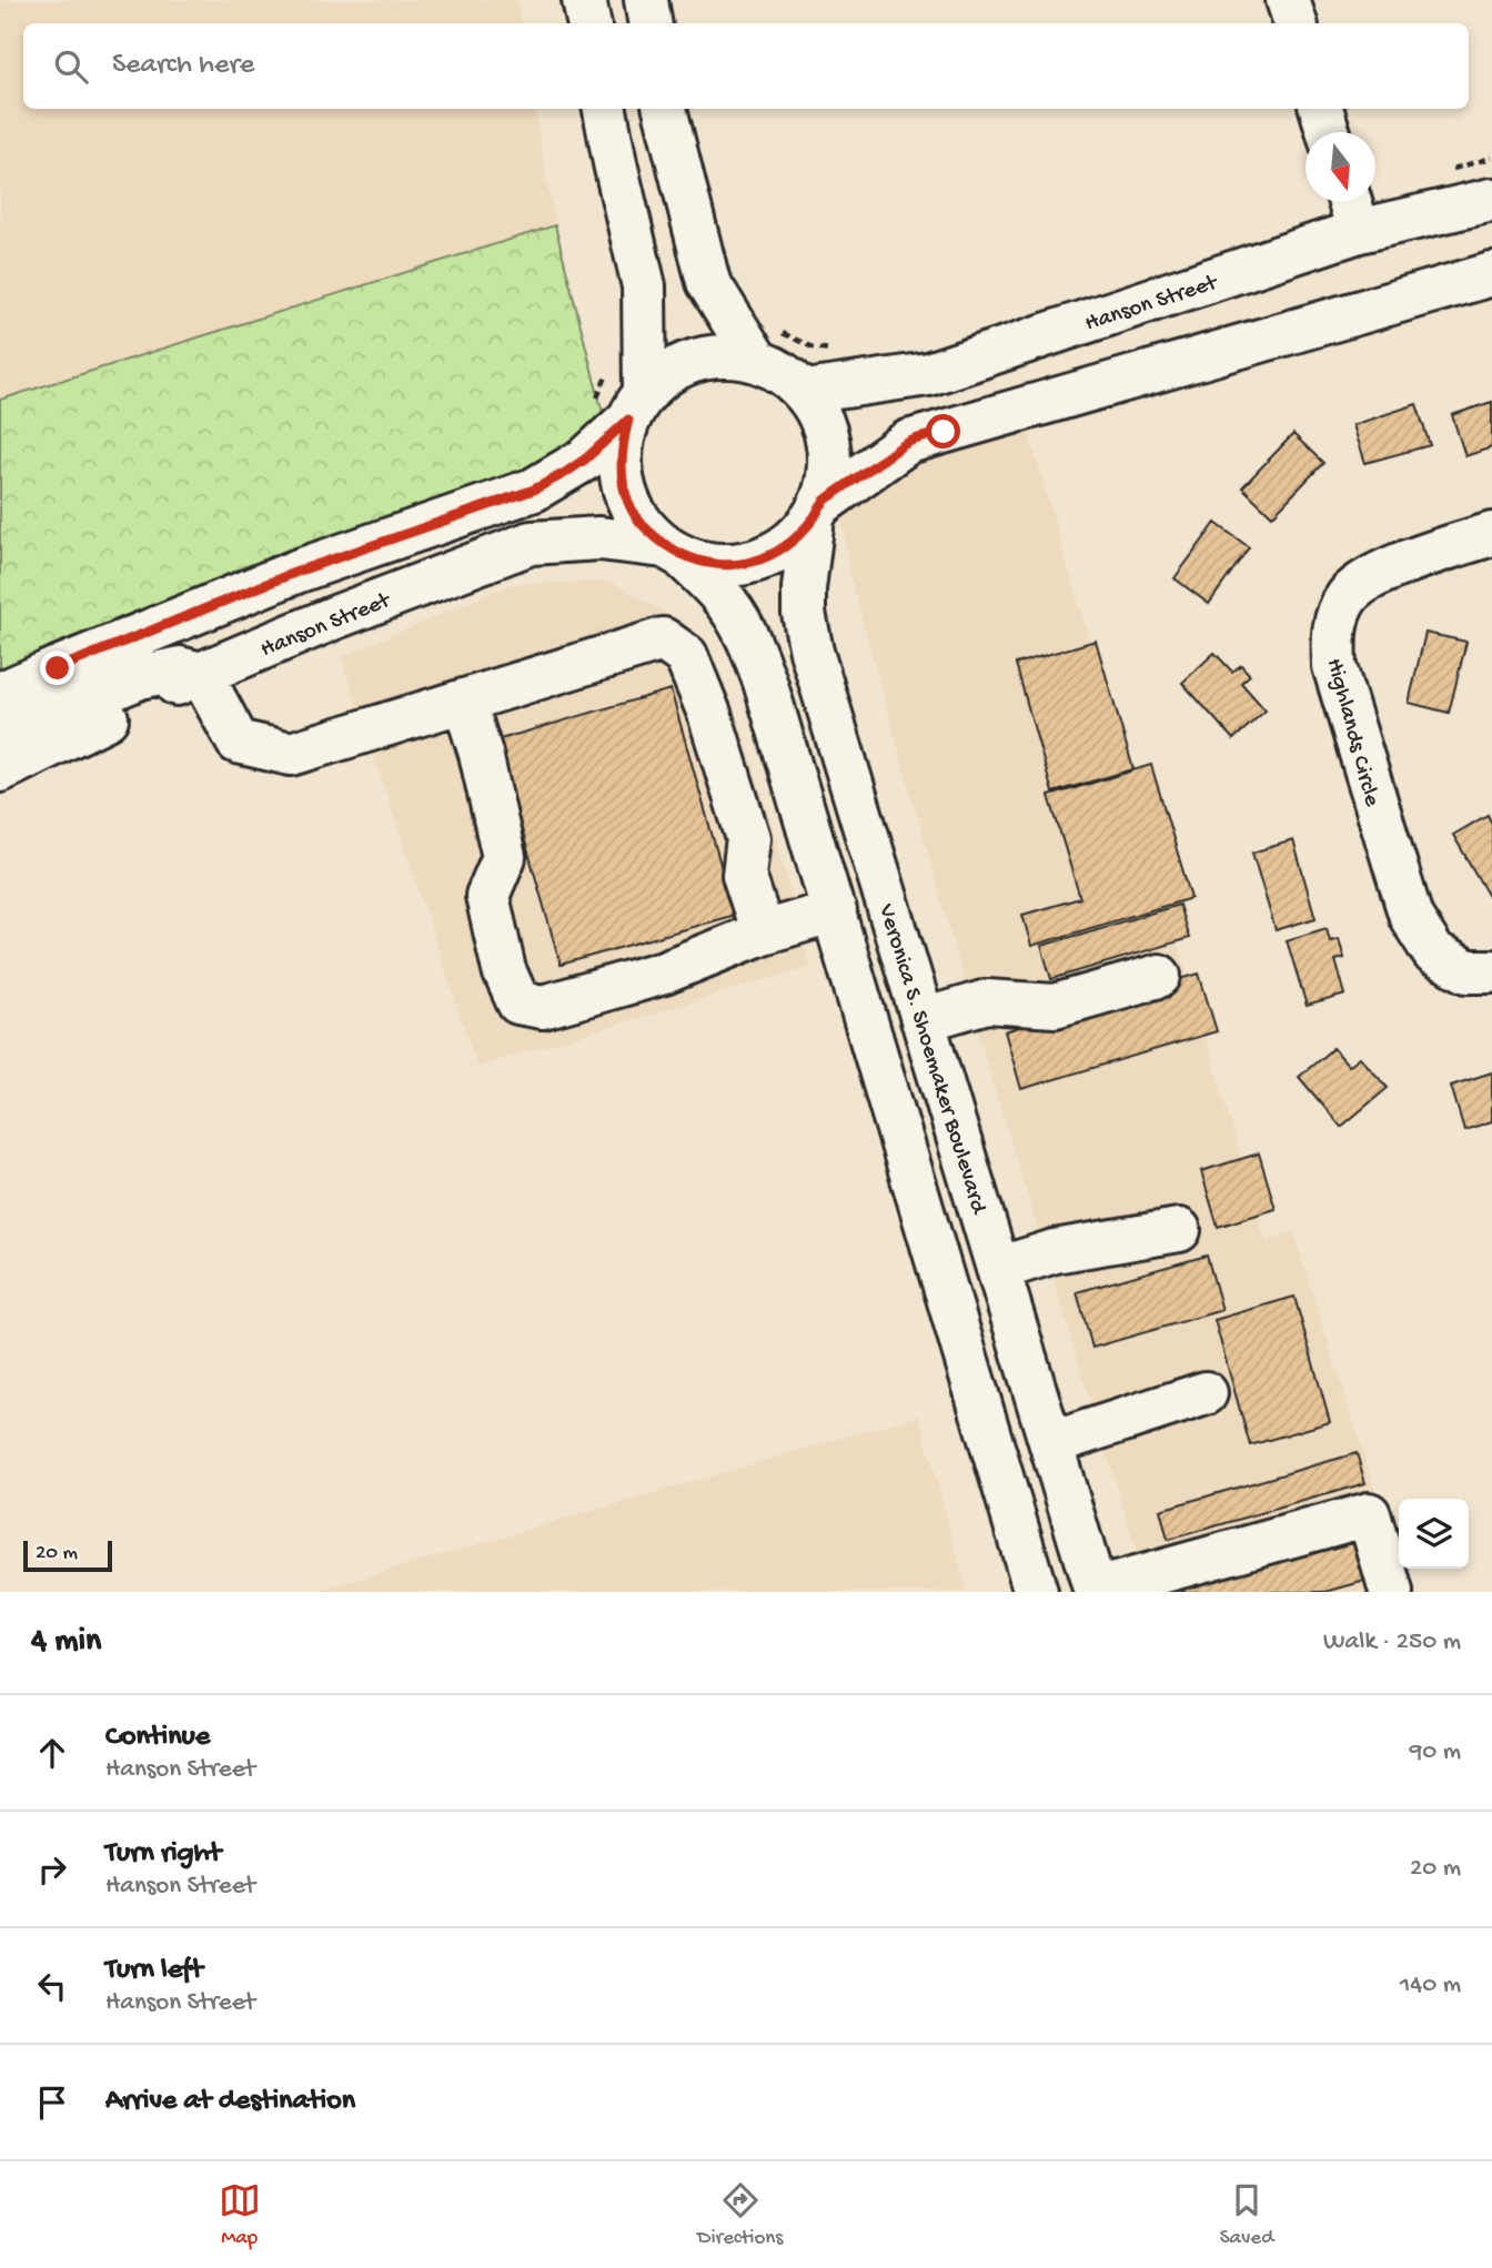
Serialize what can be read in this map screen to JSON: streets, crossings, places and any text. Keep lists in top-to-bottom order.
{
  "streets": {
    "street": ["Hanson Street", "Highlands Circle", "Veronica S. Shoemaker Boulevard"]
  },
  "crossings": [
    ["Hanson Street", "Veronica S. Shoemaker Boulevard"]
  ],
  "scale_bar": "20 m",
  "north": "bottom",
  "page": {
    "search": "Search here",
    "scale": "20 m",
    "heading": ["4 min", "Walk · 250 m"],
    "list": [
      ["Continue", "Hanson Street", "90 m"],
      ["Turn right", "Hanson Street", "20 m"],
      ["Turn left", "Hanson Street", "140 m"],
      "Arrive at destination"
    ],
    "nav": ["Map", "Directions", "Saved"]
  }
}
